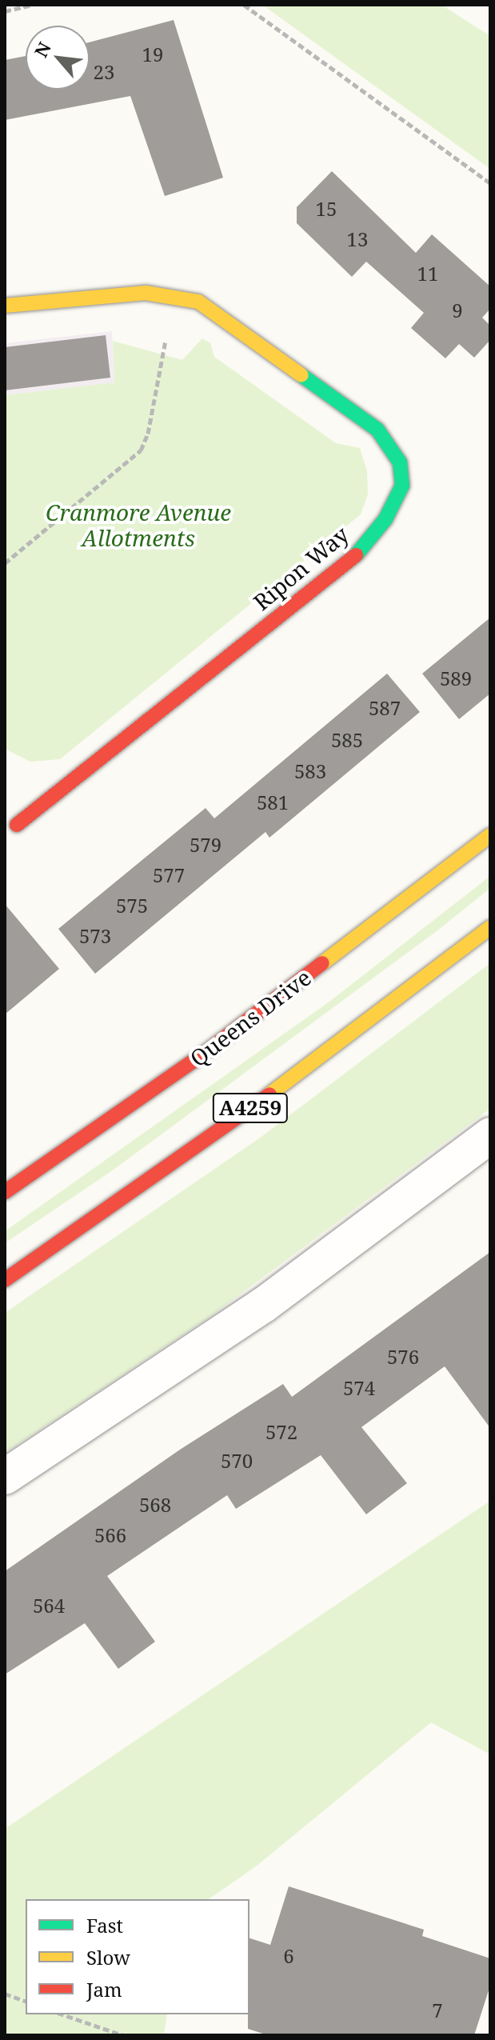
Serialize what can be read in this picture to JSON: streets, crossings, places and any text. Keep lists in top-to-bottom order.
{
  "streets": {
    "main road": ["Ripon Way", "Queens Drive", "A4259"]
  },
  "parks": ["Cranmore Avenue Allotments"],
  "house_numbers": [
    "19",
    "23",
    "15",
    "13",
    "11",
    "9",
    "589",
    "587",
    "585",
    "583",
    "581",
    "579",
    "577",
    "575",
    "573",
    "576",
    "574",
    "572",
    "570",
    "568",
    "566",
    "564",
    "6",
    "7"
  ],
  "legend": ["Fast", "Slow", "Jam"],
  "north": "top left"
}
